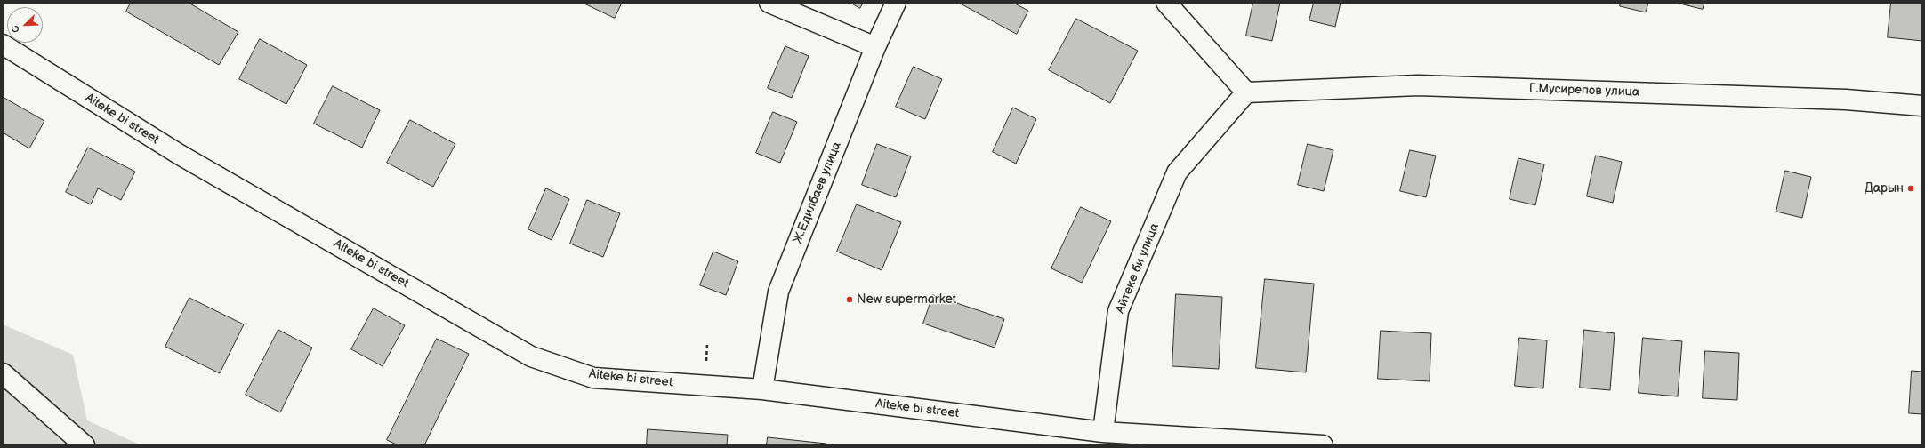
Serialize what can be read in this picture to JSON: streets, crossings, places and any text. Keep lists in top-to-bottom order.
{
  "streets": {
    "street": [
      "Г.Мусирепов улица",
      "Aiteke bi street",
      "Ж.Едилбаев улица",
      "Айтеке би улица"
    ]
  },
  "crossings": [
    ["Г.Мусирепов улица", "Айтеке би улица"],
    ["Aiteke bi street", "Ж.Едилбаев улица"],
    ["Aiteke bi street", "Айтеке би улица"]
  ],
  "places": ["Дарын", "New supermarket"],
  "north": "bottom left"
}
